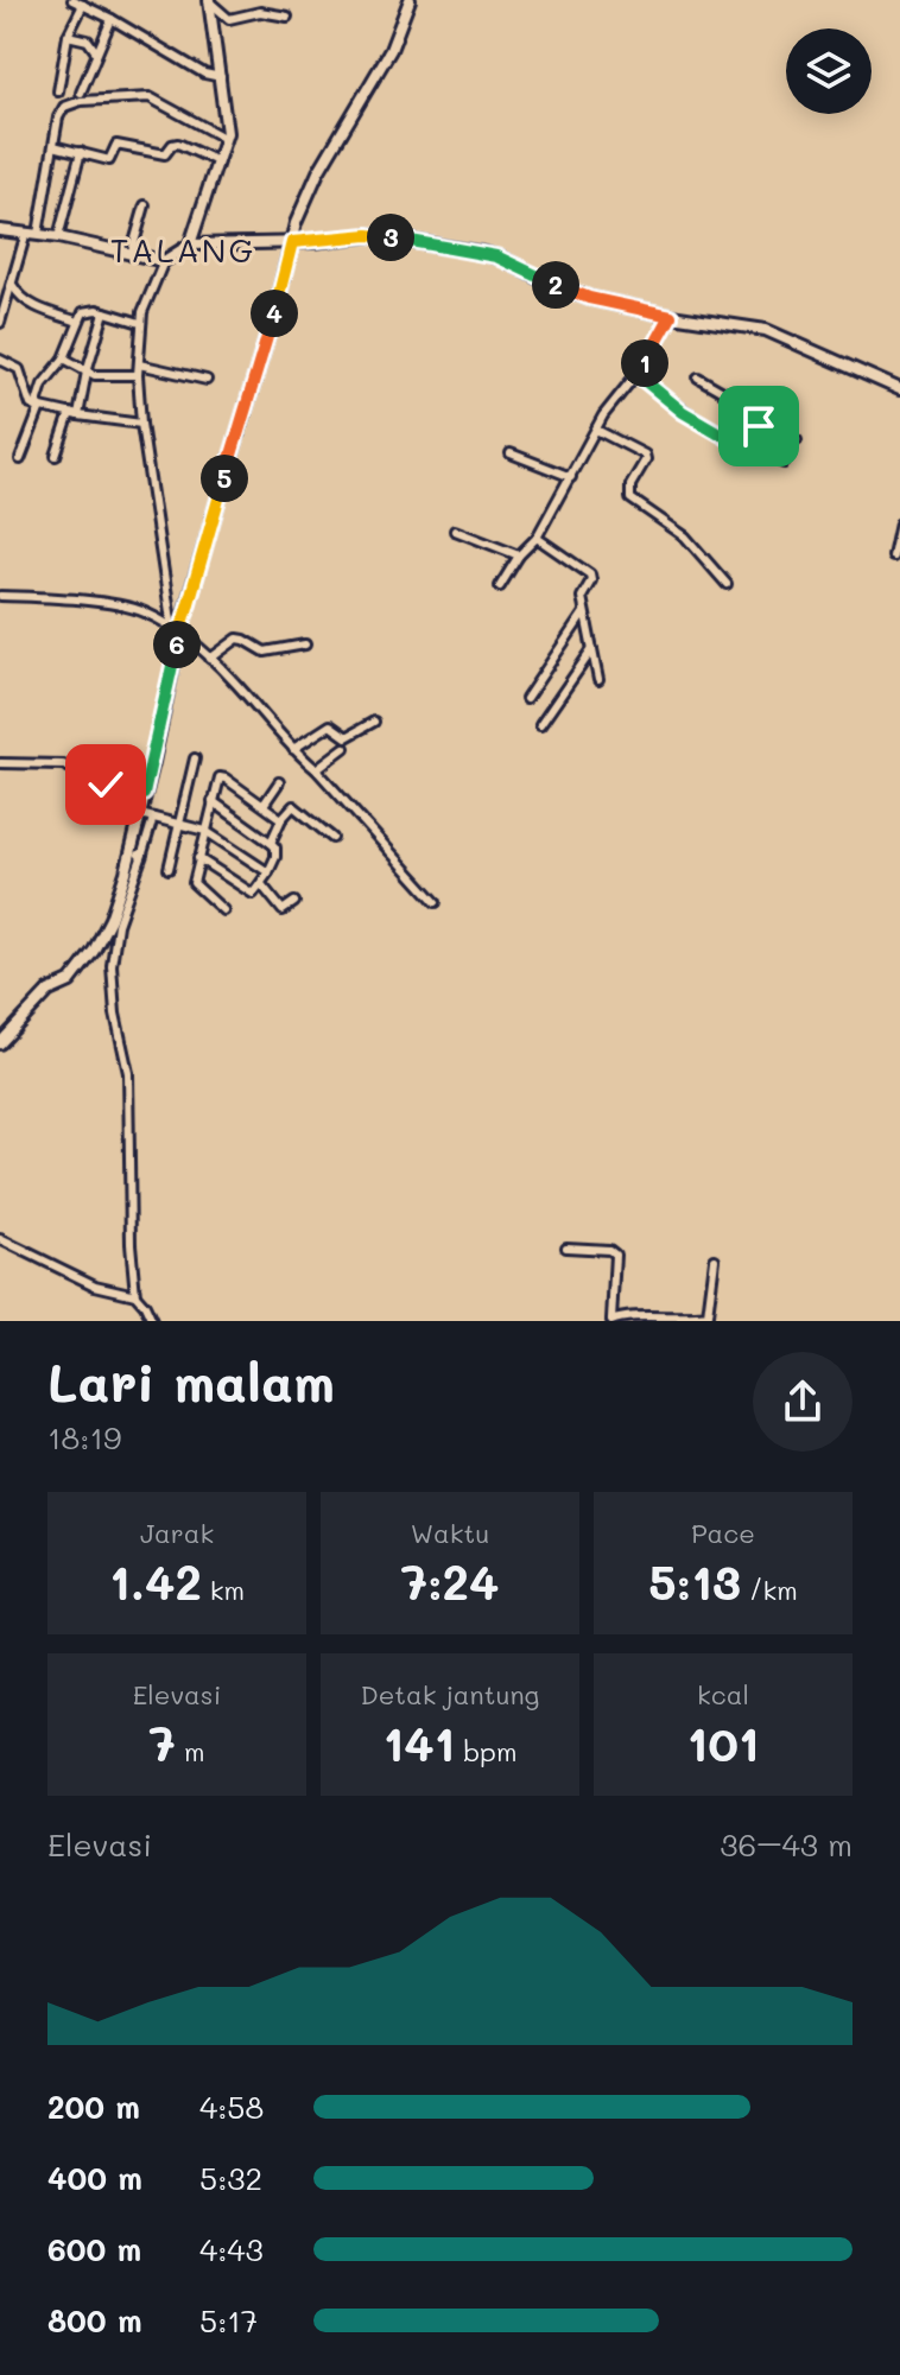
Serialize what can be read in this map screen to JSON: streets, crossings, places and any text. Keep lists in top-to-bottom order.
{
  "districts": ["TALANG"],
  "page": {
    "pins": [
      "3",
      "2",
      "4",
      "1",
      "5",
      "6"
    ],
    "heading": ["Lari malam", "18:19"],
    "stats": [
      ["Jarak", "1.42 km"],
      ["Waktu", "7:24"],
      ["Pace", "5:13 /km"],
      ["Elevasi", "7 m"],
      ["Detak jantung", "141 bpm"],
      ["kcal", "101"]
    ],
    "chart": ["Elevasi", "36–43 m"],
    "list": [
      {
        "name": "200 m",
        "note": "4:58"
      },
      {
        "name": "400 m",
        "note": "5:32"
      },
      {
        "name": "600 m",
        "note": "4:43"
      },
      {
        "name": "800 m",
        "note": "5:17"
      }
    ]
  }
}
